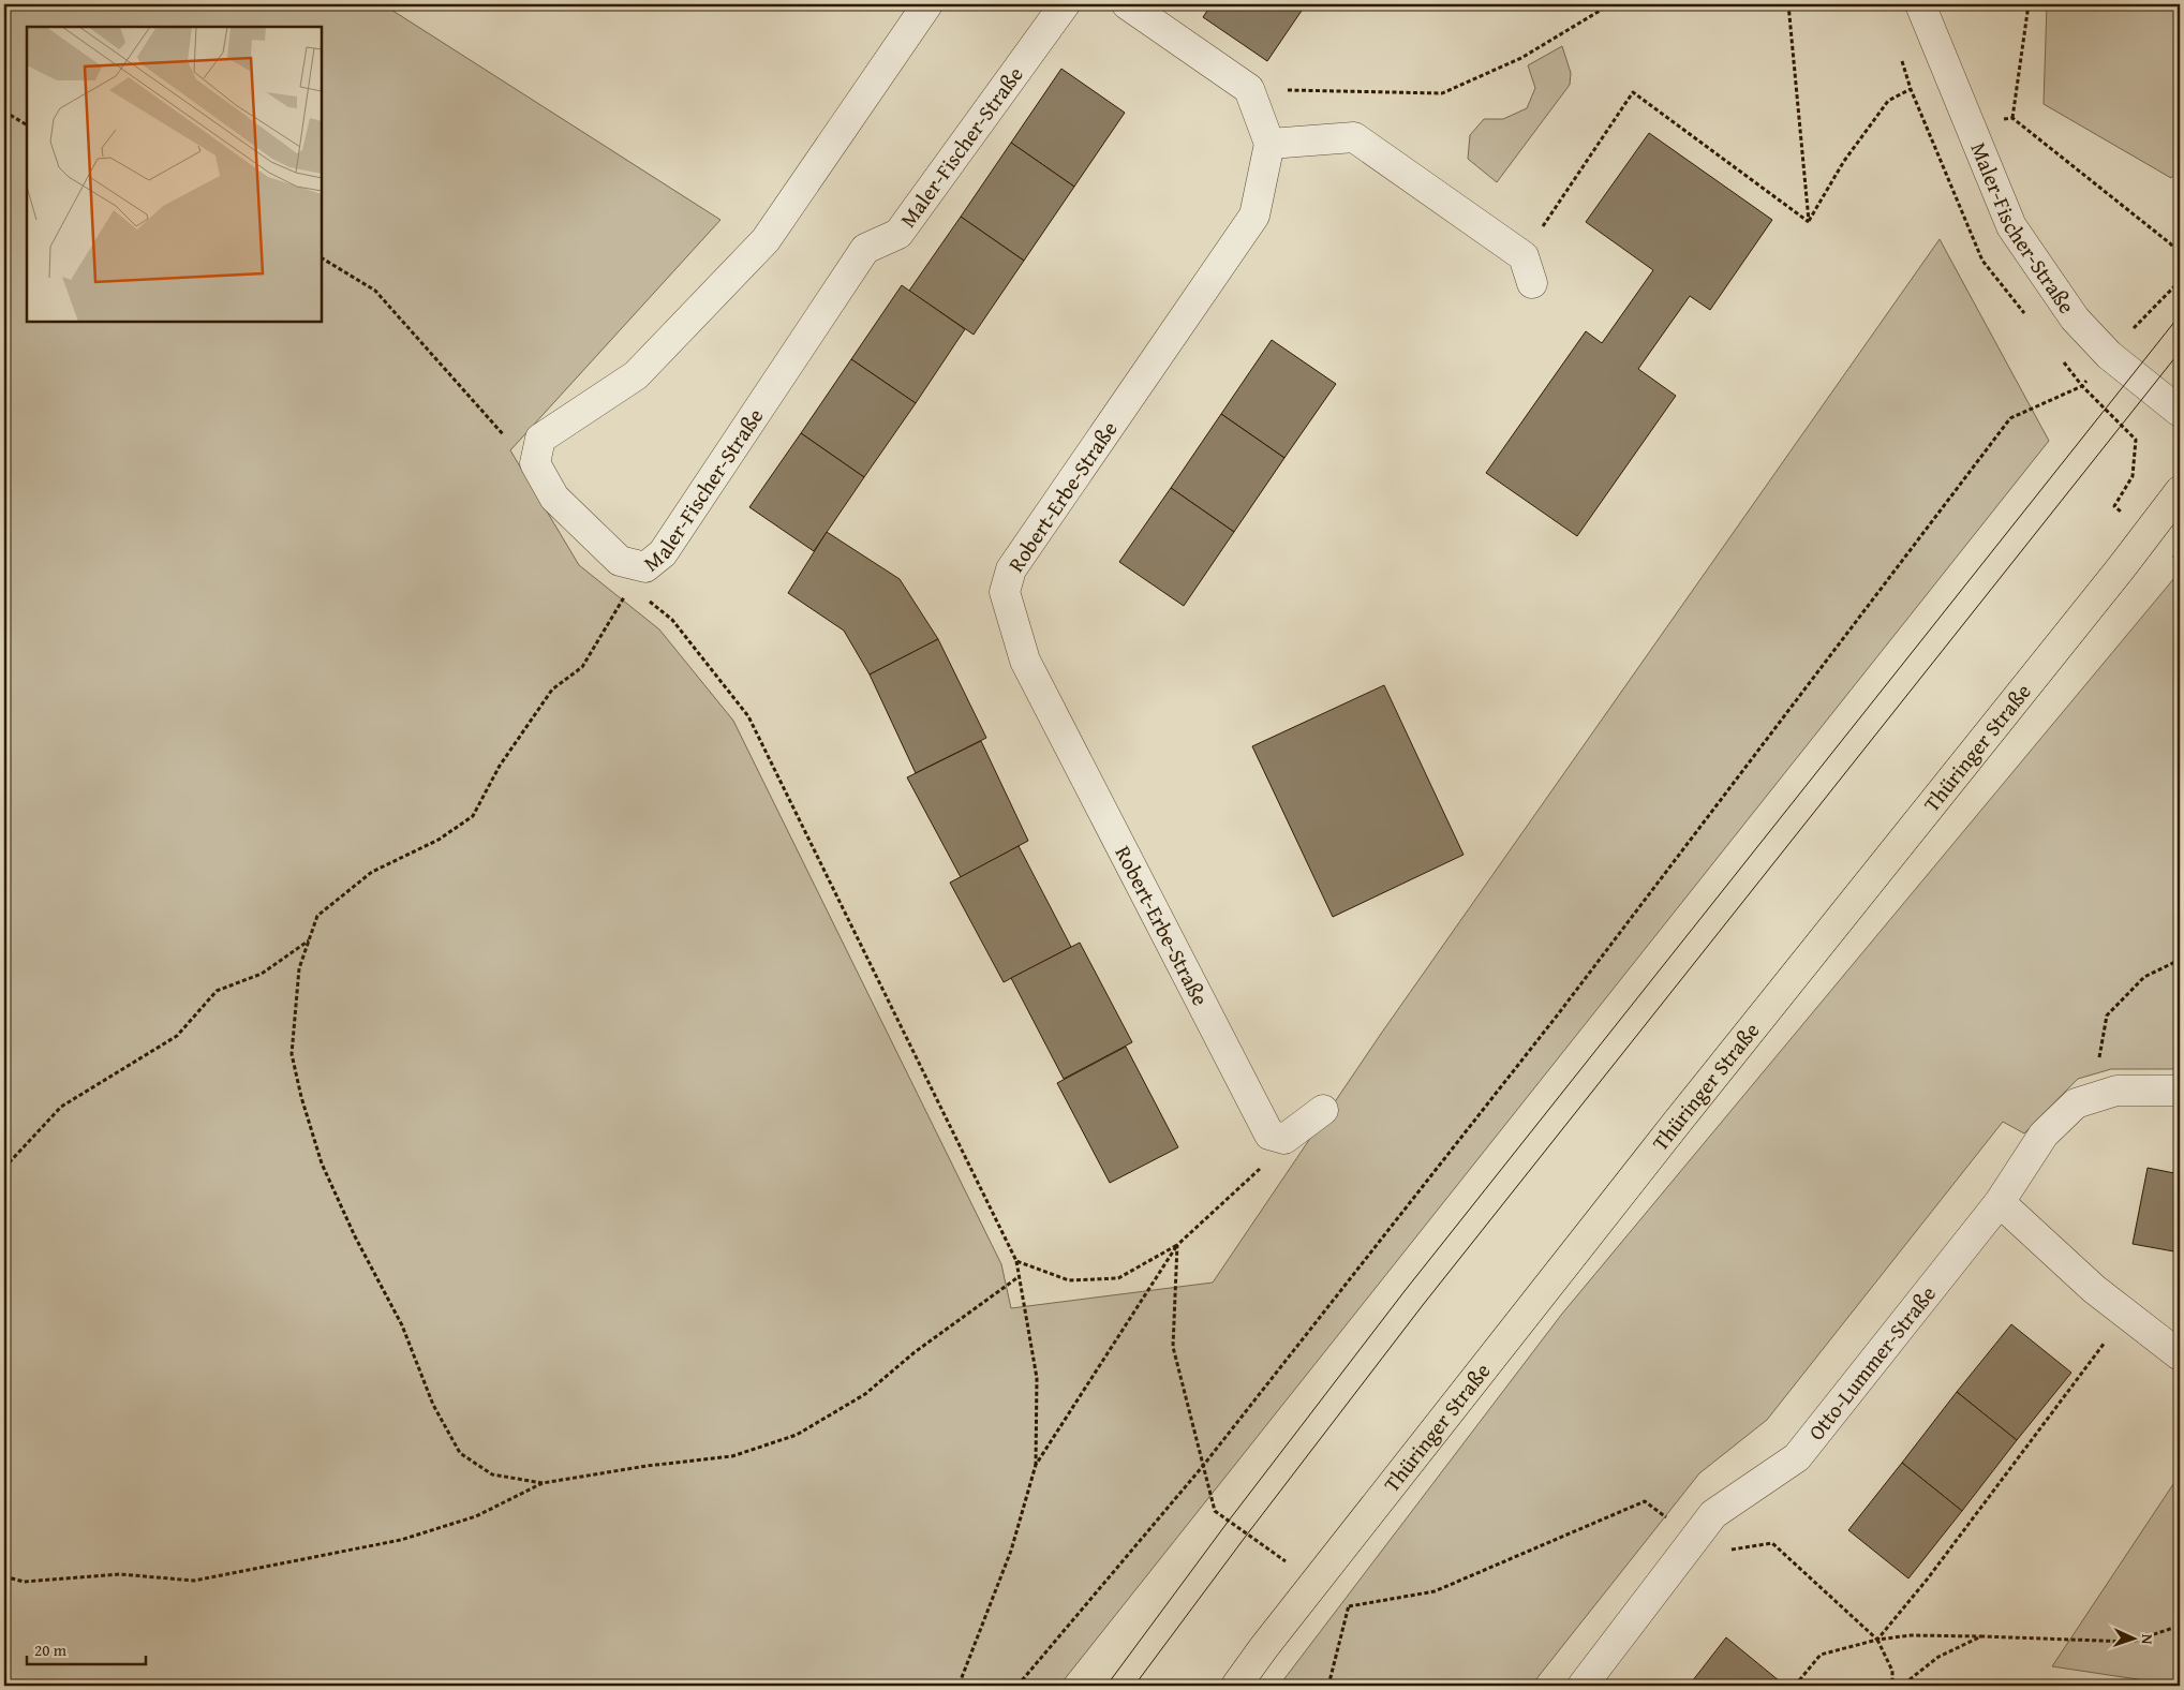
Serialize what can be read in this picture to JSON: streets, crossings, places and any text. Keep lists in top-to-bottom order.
{
  "streets": {
    "main road": ["Thüringer Straße"],
    "street": ["Maler-Fischer-Straße", "Robert-Erbe-Straße", "Otto-Lummer-Straße"]
  },
  "scale_bar": "20 m",
  "north": "right"
}
